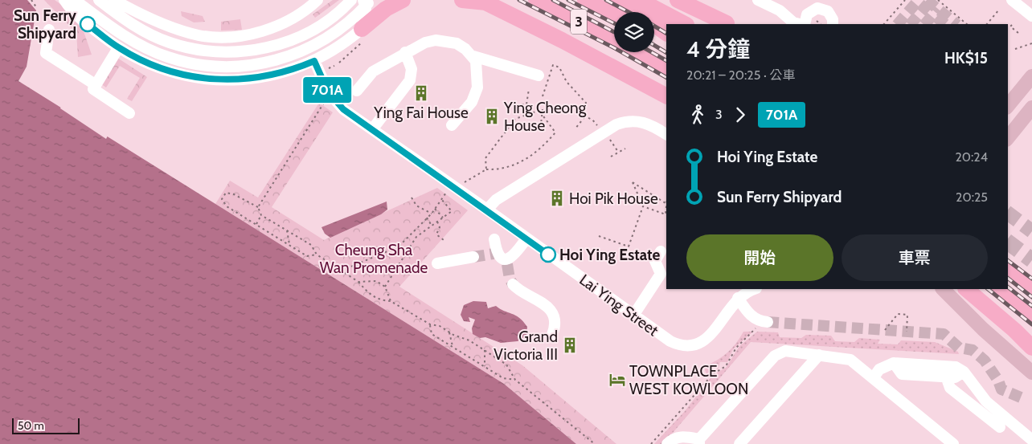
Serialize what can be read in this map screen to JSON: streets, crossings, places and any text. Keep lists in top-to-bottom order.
{
  "streets": {
    "highway": ["3"],
    "street": ["Lai Ying Street"]
  },
  "parks": ["Cheung Sha Wan Promenade"],
  "places": {
    "other": ["Sun Ferry Shipyard", "Hoi Ying Estate"],
    "building": [
      "Ying Fai House",
      "Ying Cheong House",
      "Hoi Pik House",
      "Grand Victoria III"
    ],
    "hotel": ["TOWNPLACE WEST KOWLOON"]
  },
  "lines": ["bus line 701A"],
  "scale_bar": "50 m",
  "page": {
    "on_map": "701A",
    "heading": ["4 分鐘", "20:21 – 20:25 · 公車", "HK$15"],
    "legs": ["3", "701A"],
    "list": [
      {
        "name": "Hoi Ying Estate",
        "value": "20:24"
      },
      {
        "name": "Sun Ferry Shipyard",
        "value": "20:25"
      }
    ],
    "buttons": ["開始", "車票"],
    "scale": "50 m"
  }
}
